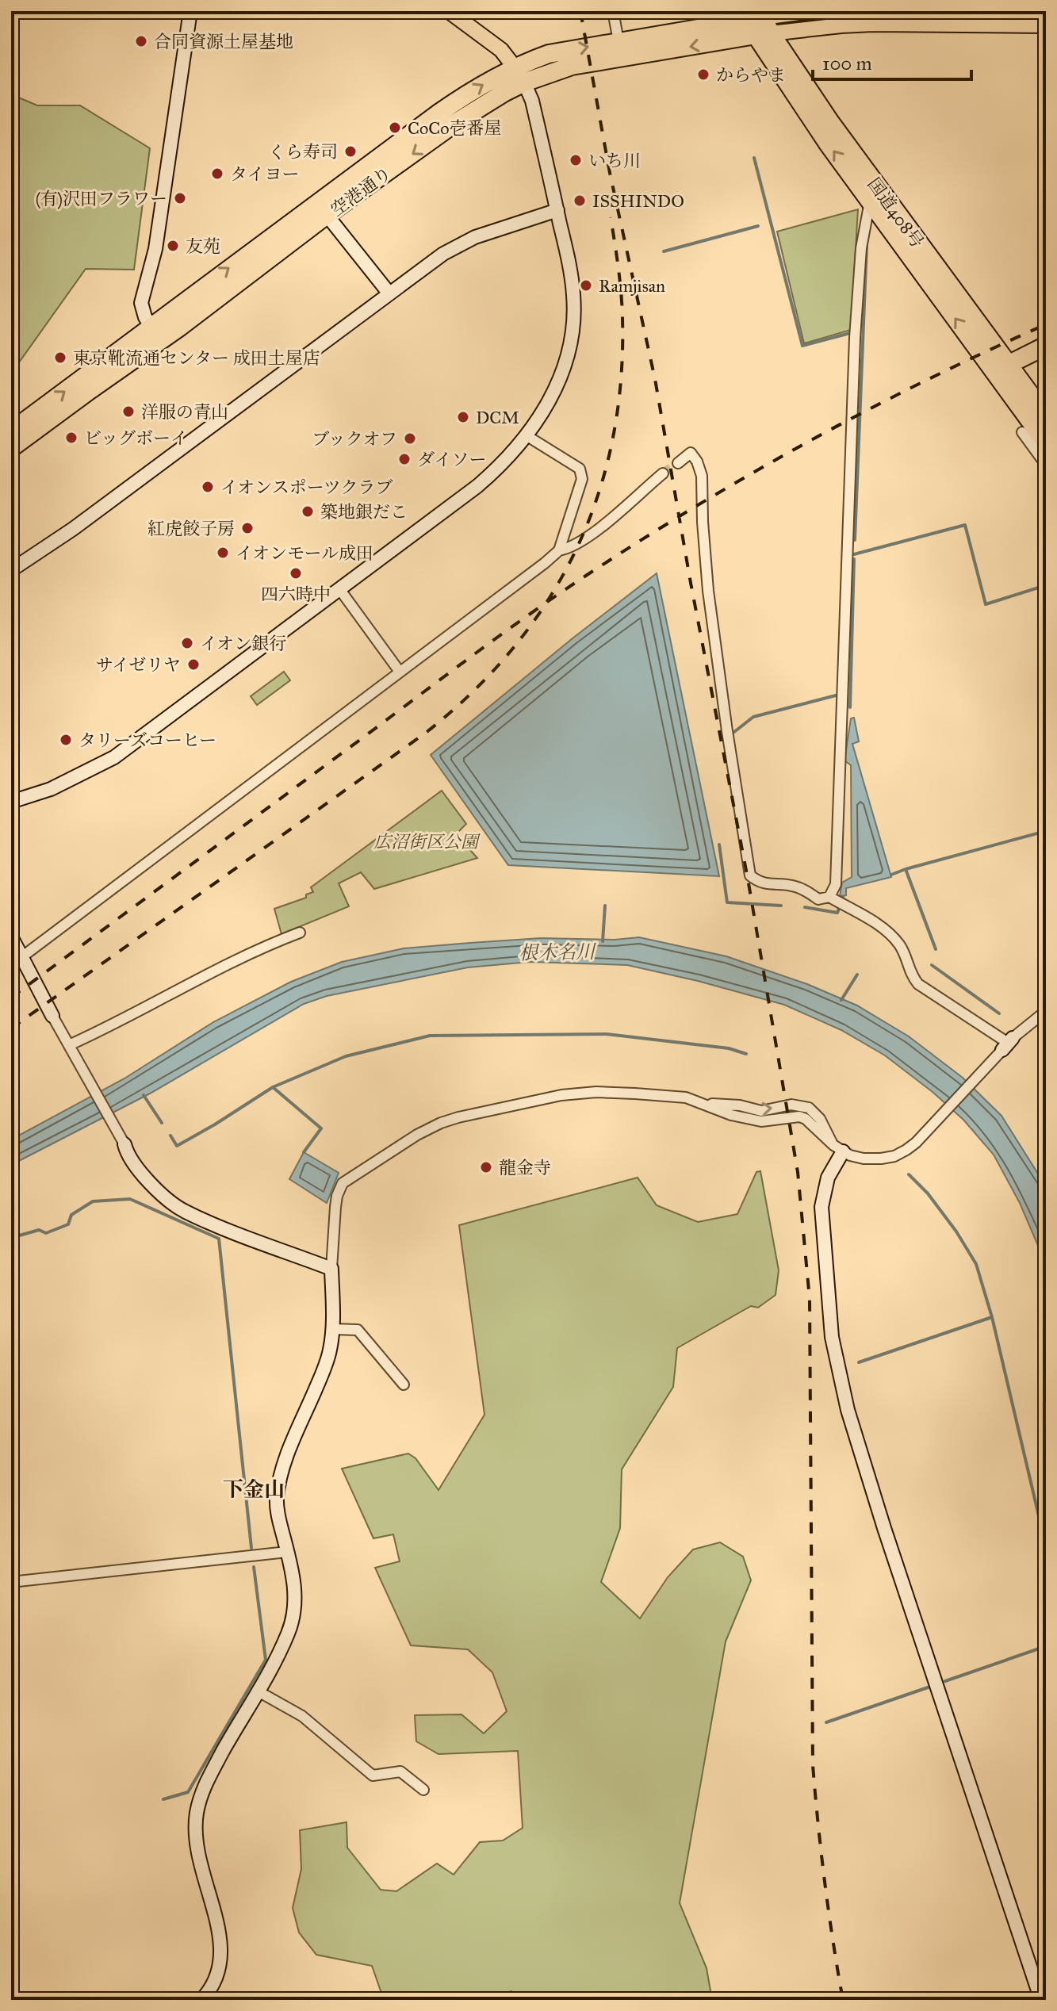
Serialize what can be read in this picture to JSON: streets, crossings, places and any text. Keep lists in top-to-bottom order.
{
  "streets": {
    "highway": ["空港通り", "国道408号"]
  },
  "crossings": [
    ["空港通り", "国道408号"]
  ],
  "districts": ["下金山"],
  "water": ["根木名川"],
  "parks": ["広沼街区公園"],
  "places": [
    "合同資源土屋基地",
    "からやま",
    "CoCo壱番屋",
    "くら寿司",
    "いち川",
    "タイヨー",
    "(有)沢田フラワー",
    "ISSHINDO",
    "友苑",
    "Ramjisan",
    "東京靴流通センター 成田土屋店",
    "洋服の青山",
    "DCM",
    "ビッグボーイ",
    "ブックオフ",
    "ダイソー",
    "イオンスポーツクラブ",
    "築地銀だこ",
    "紅虎餃子房",
    "イオンモール成田",
    "四六時中",
    "イオン銀行",
    "サイゼリヤ",
    "タリーズコーヒー",
    "龍金寺"
  ],
  "scale_bar": "100 m"
}
